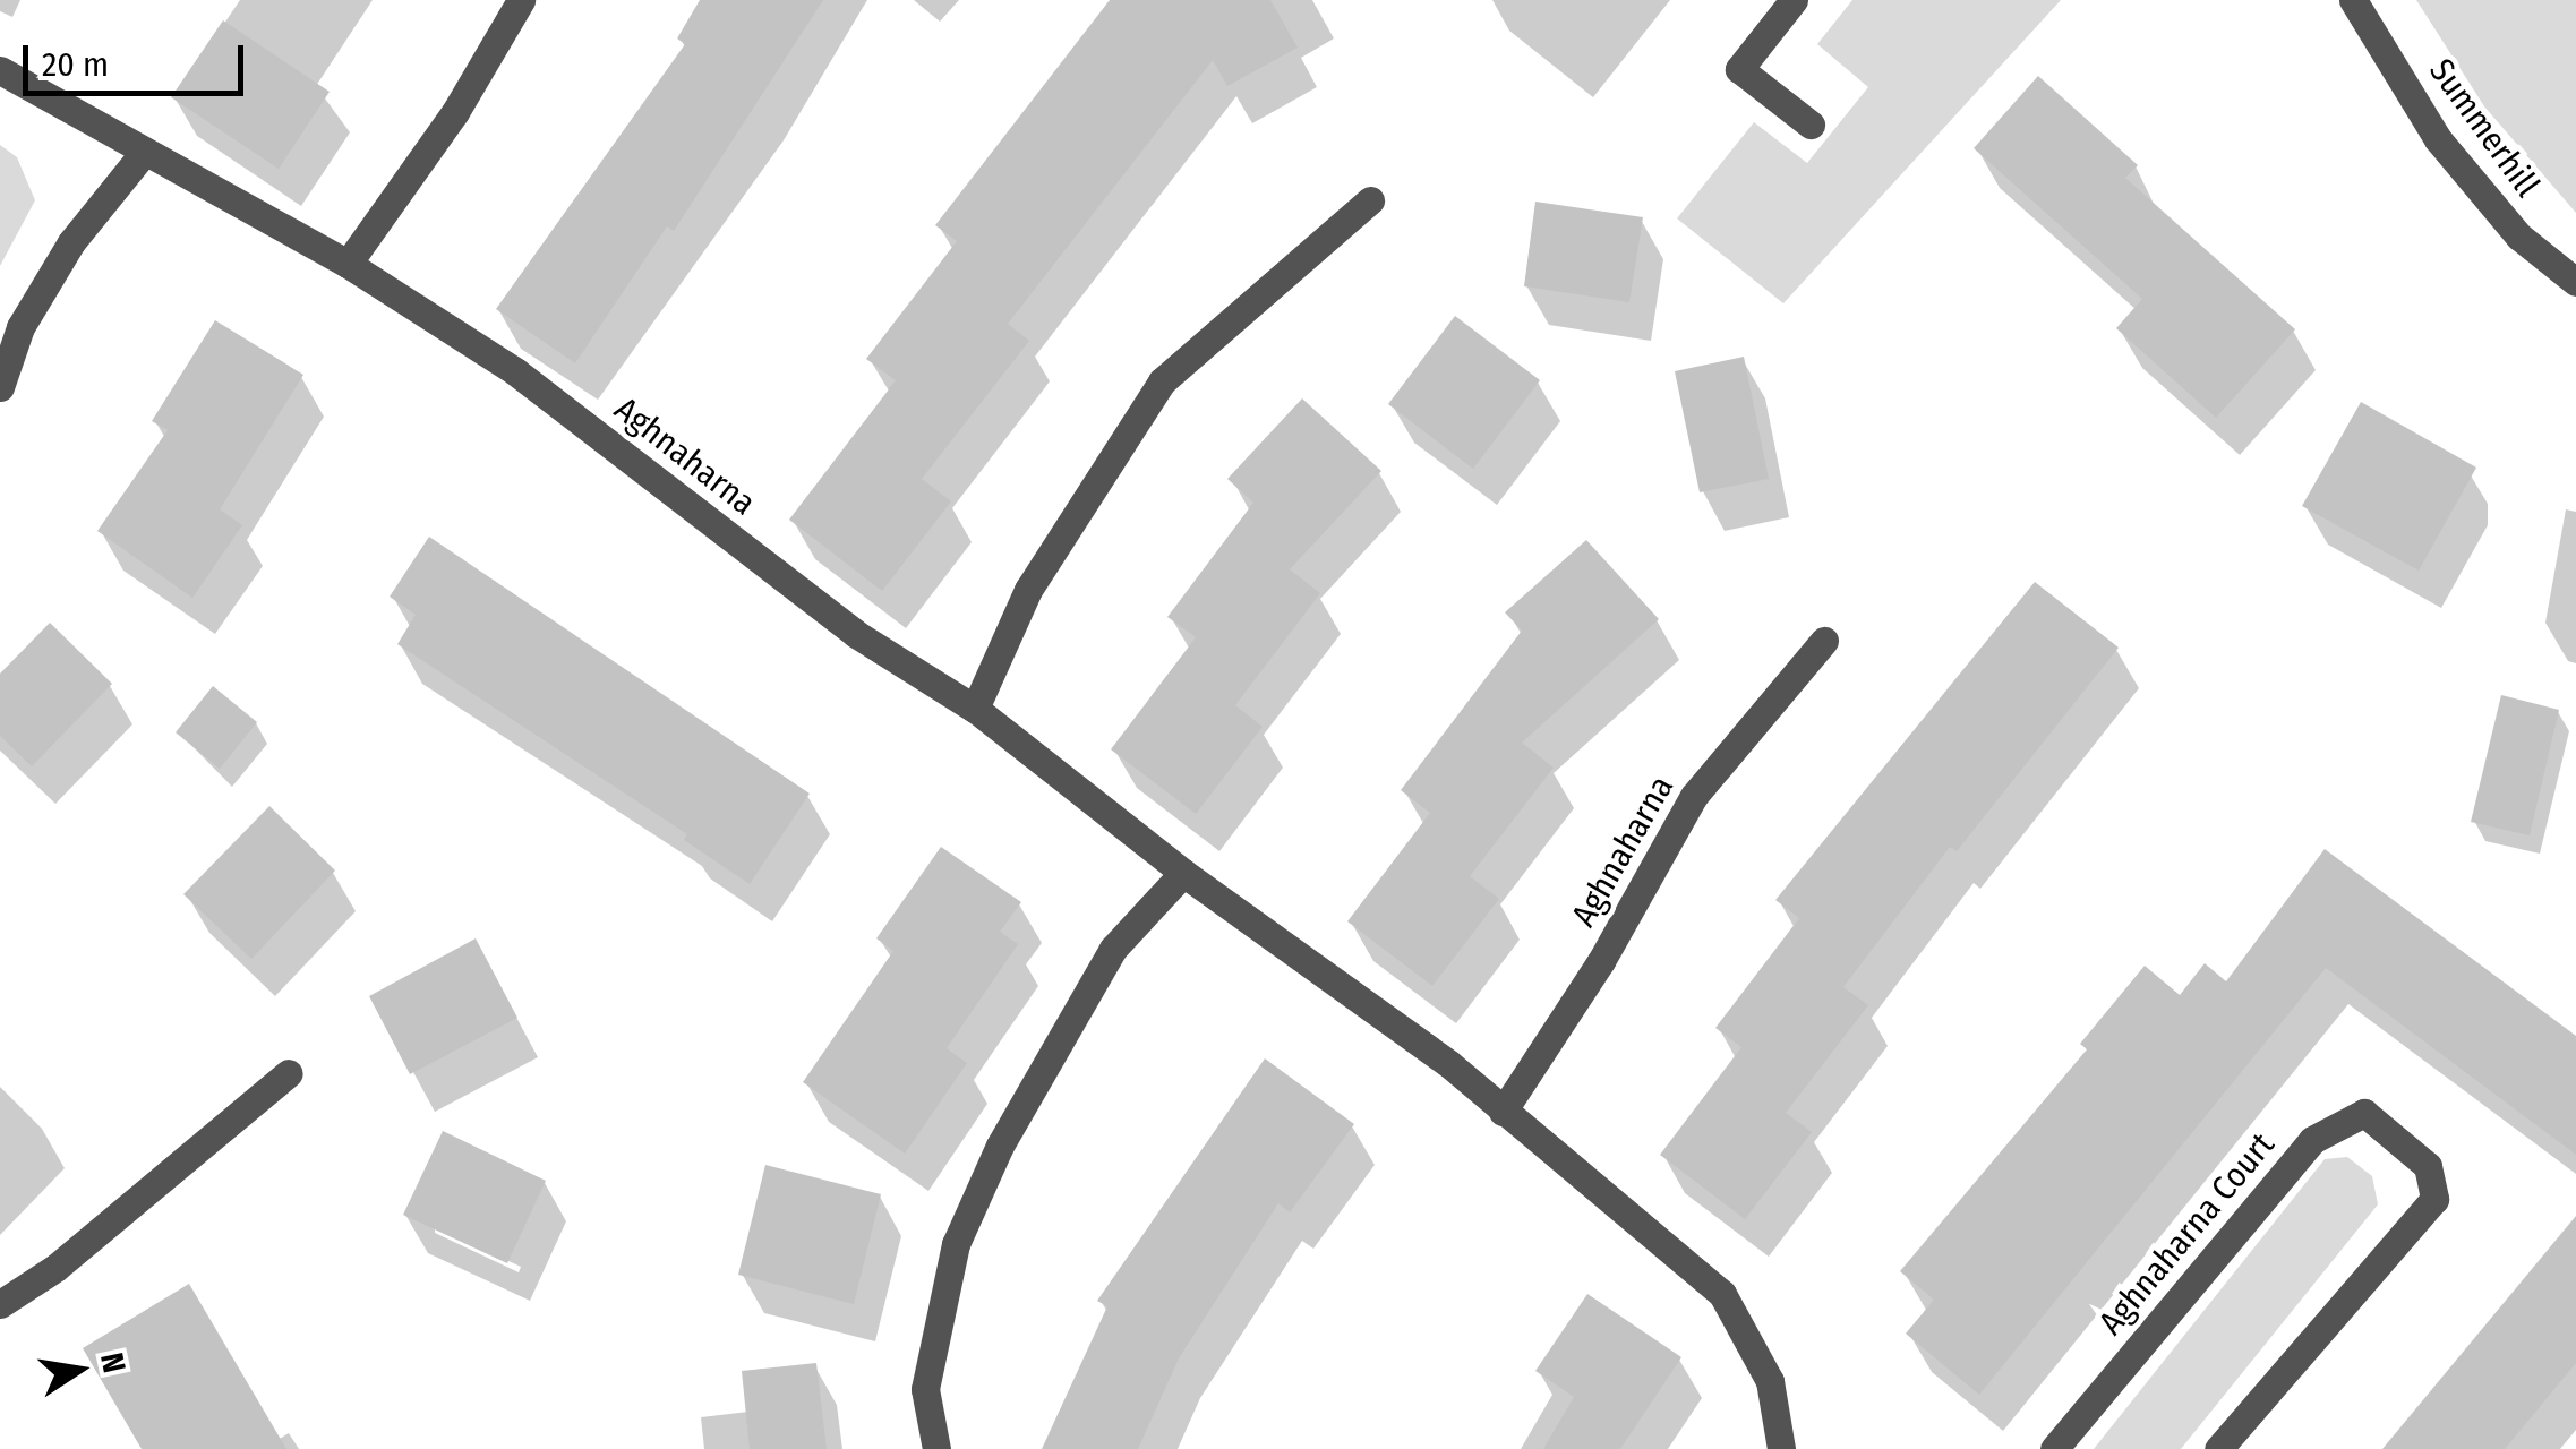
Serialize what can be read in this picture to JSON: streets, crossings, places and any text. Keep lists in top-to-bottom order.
{
  "streets": {
    "street": ["Summerhill", "Aghnaharna", "Aghnaharna Court"]
  },
  "scale_bar": "20 m",
  "north": "right"
}
